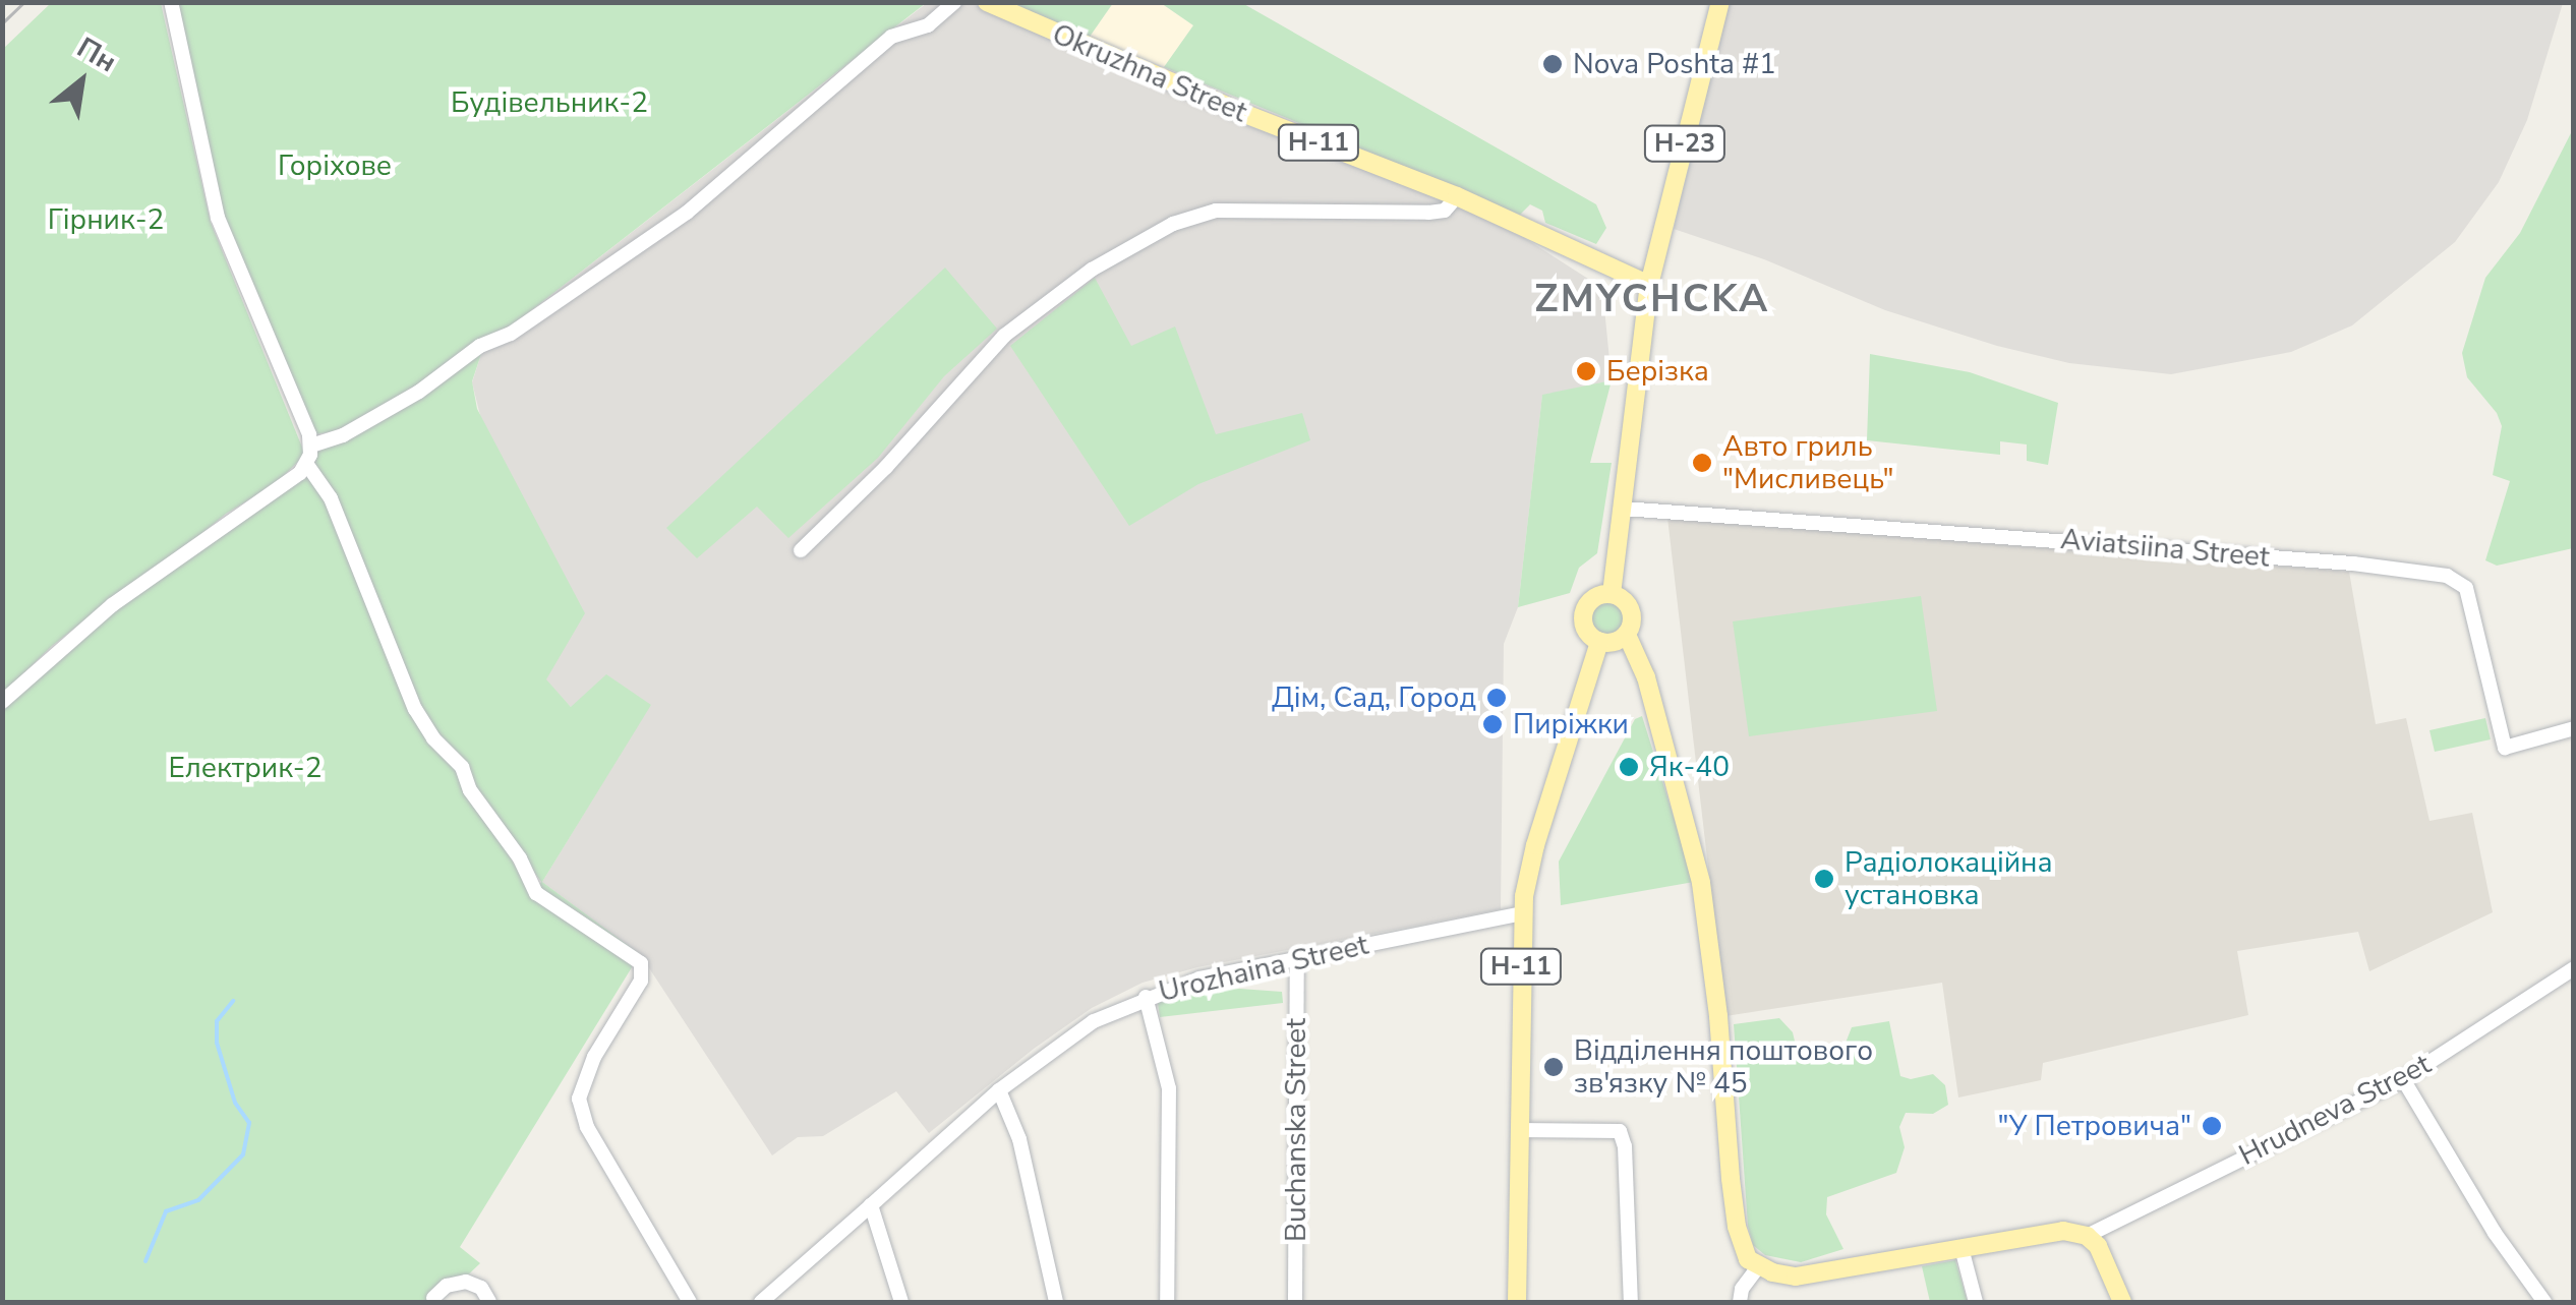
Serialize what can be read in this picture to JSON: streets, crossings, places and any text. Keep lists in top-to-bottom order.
{
  "streets": {
    "main road": ["Okruzhna Street", "Н-11", "Н-23"],
    "street": [
      "Aviatsiina Street",
      "Urozhaina Street",
      "Hrudneva Street",
      "Buchanska Street"
    ]
  },
  "crossings": [
    ["Okruzhna Street", "Н-11"],
    ["Okruzhna Street", "Н-23"],
    ["Н-11", "Н-23"],
    ["Н-11", "Aviatsiina Street"],
    ["Н-11", "Urozhaina Street"],
    ["Urozhaina Street", "Buchanska Street"]
  ],
  "districts": ["ZMYCHCKA"],
  "parks": [
    "Будівельник-2",
    "Горіхове",
    "Гірник-2",
    "Електрик-2"
  ],
  "places": [
    "Nova Poshta #1",
    "Берізка",
    "Авто гриль \"Мисливець\"",
    "Дім, Сад, Город",
    "Пиріжки",
    "Як-40",
    "Радіолокаційна установка",
    "Відділення поштового зв'язку № 45",
    "\"У Петровича\""
  ],
  "north": "top right"
}
